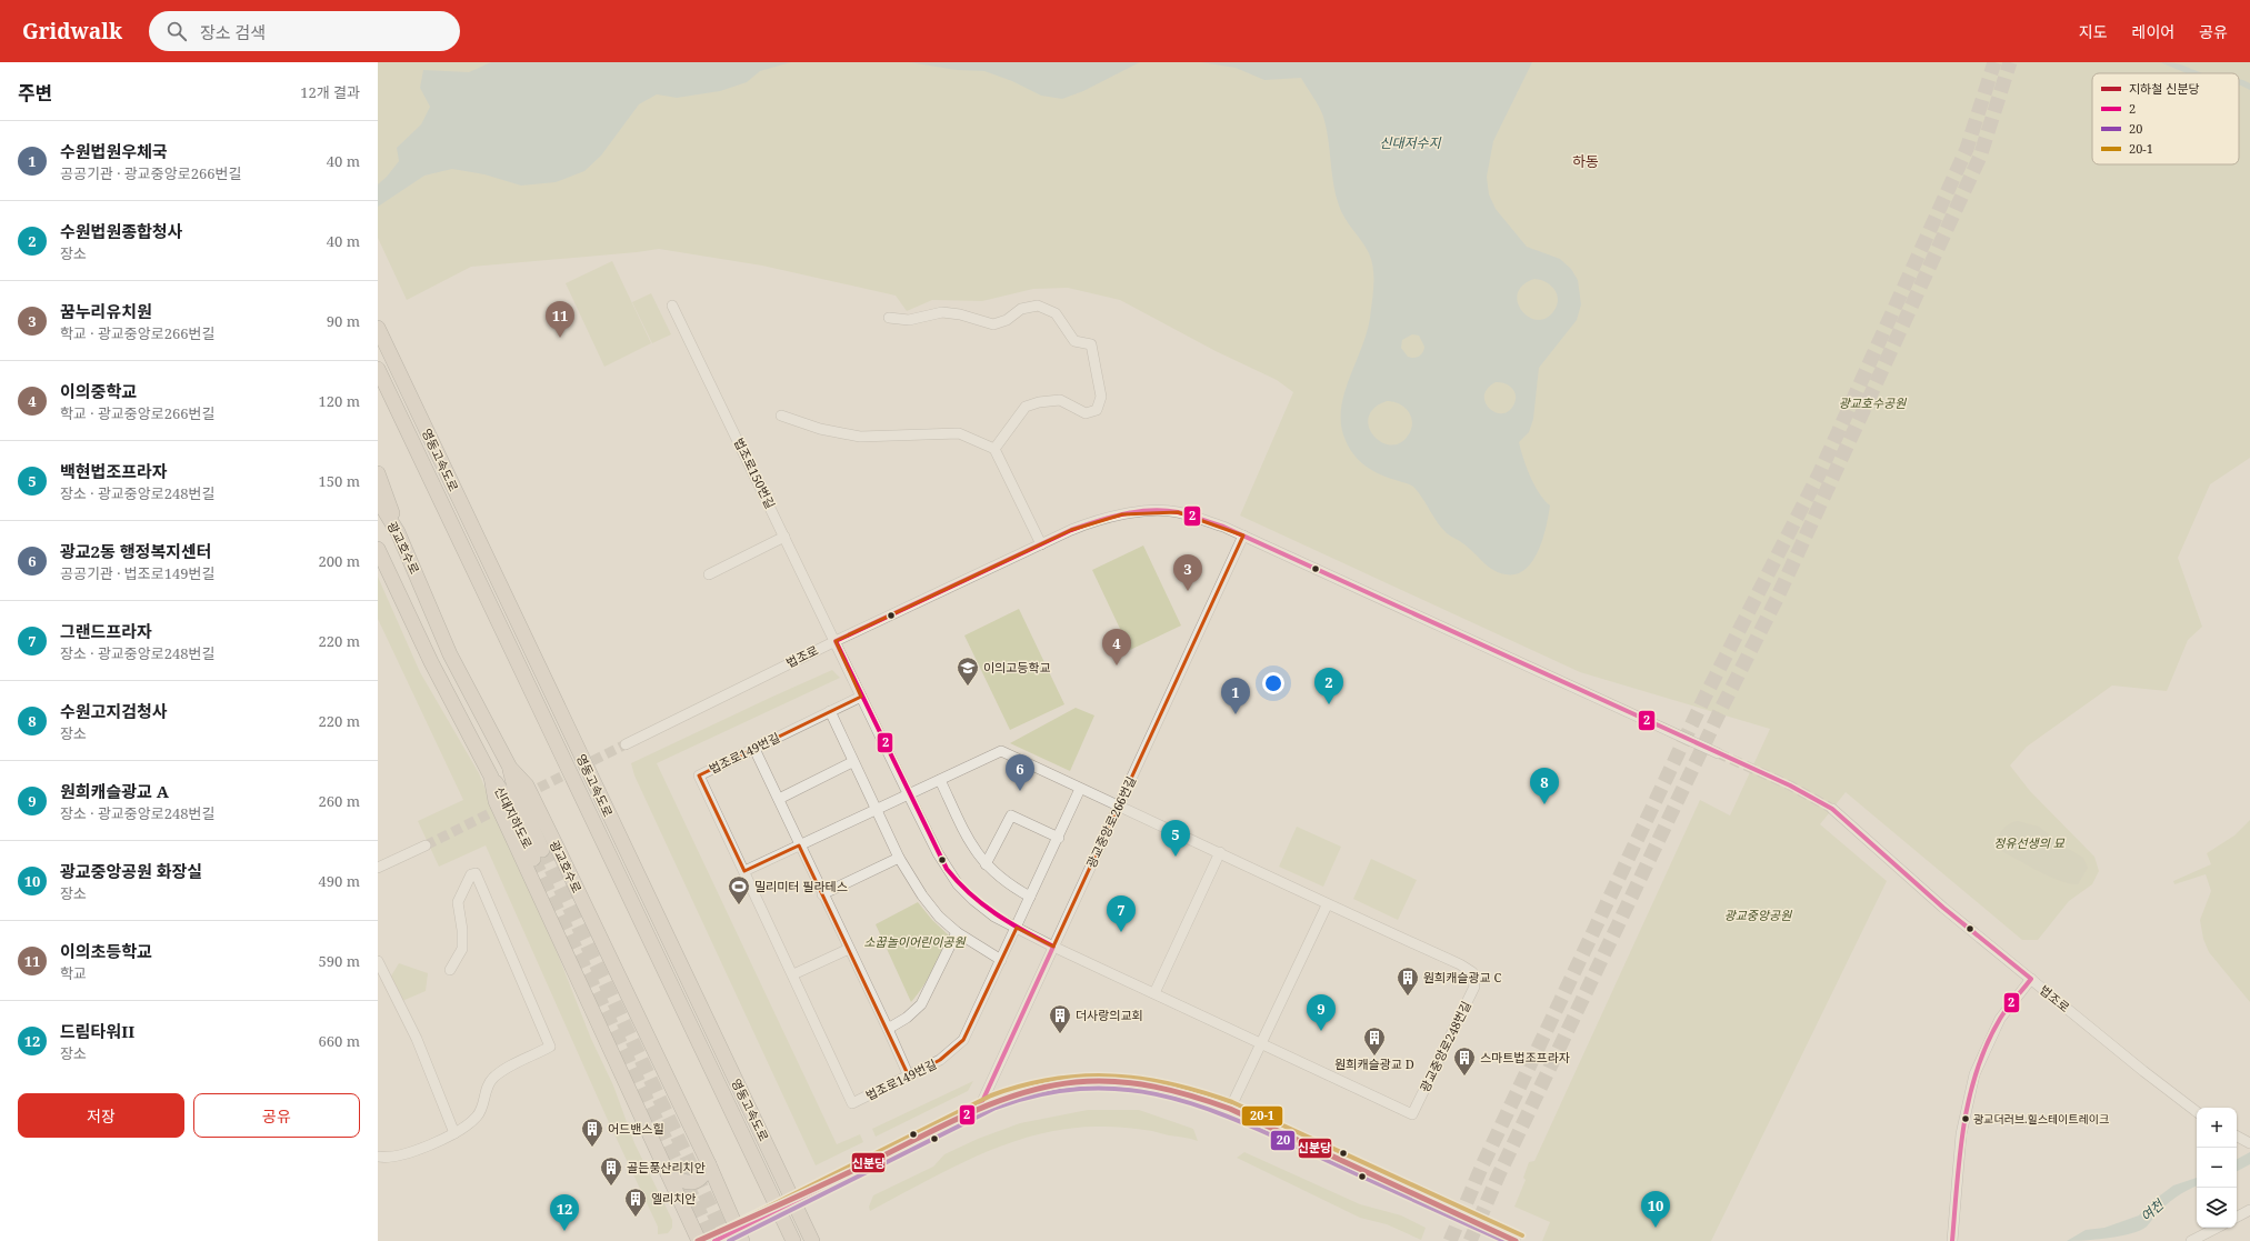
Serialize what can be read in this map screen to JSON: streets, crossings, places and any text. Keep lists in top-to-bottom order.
{
  "streets": {
    "highway": ["영동고속도로", "광교호수로", "신대지하도로"],
    "street": [
      "법조로150번길",
      "법조로",
      "법조로149번길",
      "광교중앙로266번길",
      "광교중앙로248번길"
    ]
  },
  "crossings": [
    ["법조로150번길", "법조로"],
    ["광교호수로", "신대지하도로"],
    ["법조로", "광교중앙로266번길"],
    ["법조로149번길", "광교중앙로248번길"],
    ["광교중앙로266번길", "광교중앙로248번길"]
  ],
  "districts": ["하동"],
  "water": ["신대저수지", "여천"],
  "parks": [
    "광교호수공원",
    "정유선생의 묘",
    "광교중앙공원",
    "소꿉놀이어린이공원"
  ],
  "places": {
    "school or university": ["이의고등학교"],
    "sports": ["밀리미터 필라테스"],
    "building": [
      "원희캐슬광교 C",
      "더사랑의교회",
      "원희캐슬광교 D",
      "스마트법조프라자",
      "어드밴스힐",
      "골든풍산리치안",
      "엘리치안"
    ],
    "other": ["광교더러브.힐스테이트레이크"]
  },
  "lines": [
    "transit line 2",
    "transit line 20-1",
    "metro line 신분당",
    "transit line 20"
  ],
  "legend": [
    "지하철 신분당",
    "2",
    "20",
    "20-1"
  ],
  "page": {
    "header": "Gridwalk",
    "search": "장소 검색",
    "nav": ["지도", "레이어", "공유"],
    "heading": ["주변", "12개 결과"],
    "list": [
      {
        "mark": "1",
        "name": "수원법원우체국",
        "note": "공공기관 · 광교중앙로266번길",
        "value": "40 m"
      },
      {
        "mark": "2",
        "name": "수원법원종합청사",
        "note": "장소",
        "value": "40 m"
      },
      {
        "mark": "3",
        "name": "꿈누리유치원",
        "note": "학교 · 광교중앙로266번길",
        "value": "90 m"
      },
      {
        "mark": "4",
        "name": "이의중학교",
        "note": "학교 · 광교중앙로266번길",
        "value": "120 m"
      },
      {
        "mark": "5",
        "name": "백현법조프라자",
        "note": "장소 · 광교중앙로248번길",
        "value": "150 m"
      },
      {
        "mark": "6",
        "name": "광교2동 행정복지센터",
        "note": "공공기관 · 법조로149번길",
        "value": "200 m"
      },
      {
        "mark": "7",
        "name": "그랜드프라자",
        "note": "장소 · 광교중앙로248번길",
        "value": "220 m"
      },
      {
        "mark": "8",
        "name": "수원고지검청사",
        "note": "장소",
        "value": "220 m"
      },
      {
        "mark": "9",
        "name": "원희캐슬광교 A",
        "note": "장소 · 광교중앙로248번길",
        "value": "260 m"
      },
      {
        "mark": "10",
        "name": "광교중앙공원 화장실",
        "note": "장소",
        "value": "490 m"
      },
      {
        "mark": "11",
        "name": "이의초등학교",
        "note": "학교",
        "value": "590 m"
      },
      {
        "mark": "12",
        "name": "드림타워II",
        "note": "장소",
        "value": "660 m"
      }
    ],
    "pins": [
      "11",
      "3",
      "4",
      "2",
      "1",
      "6",
      "8",
      "5",
      "7",
      "9",
      "10",
      "12"
    ],
    "buttons": ["저장", "공유"],
    "map_buttons": ["+", "−"]
  }
}
